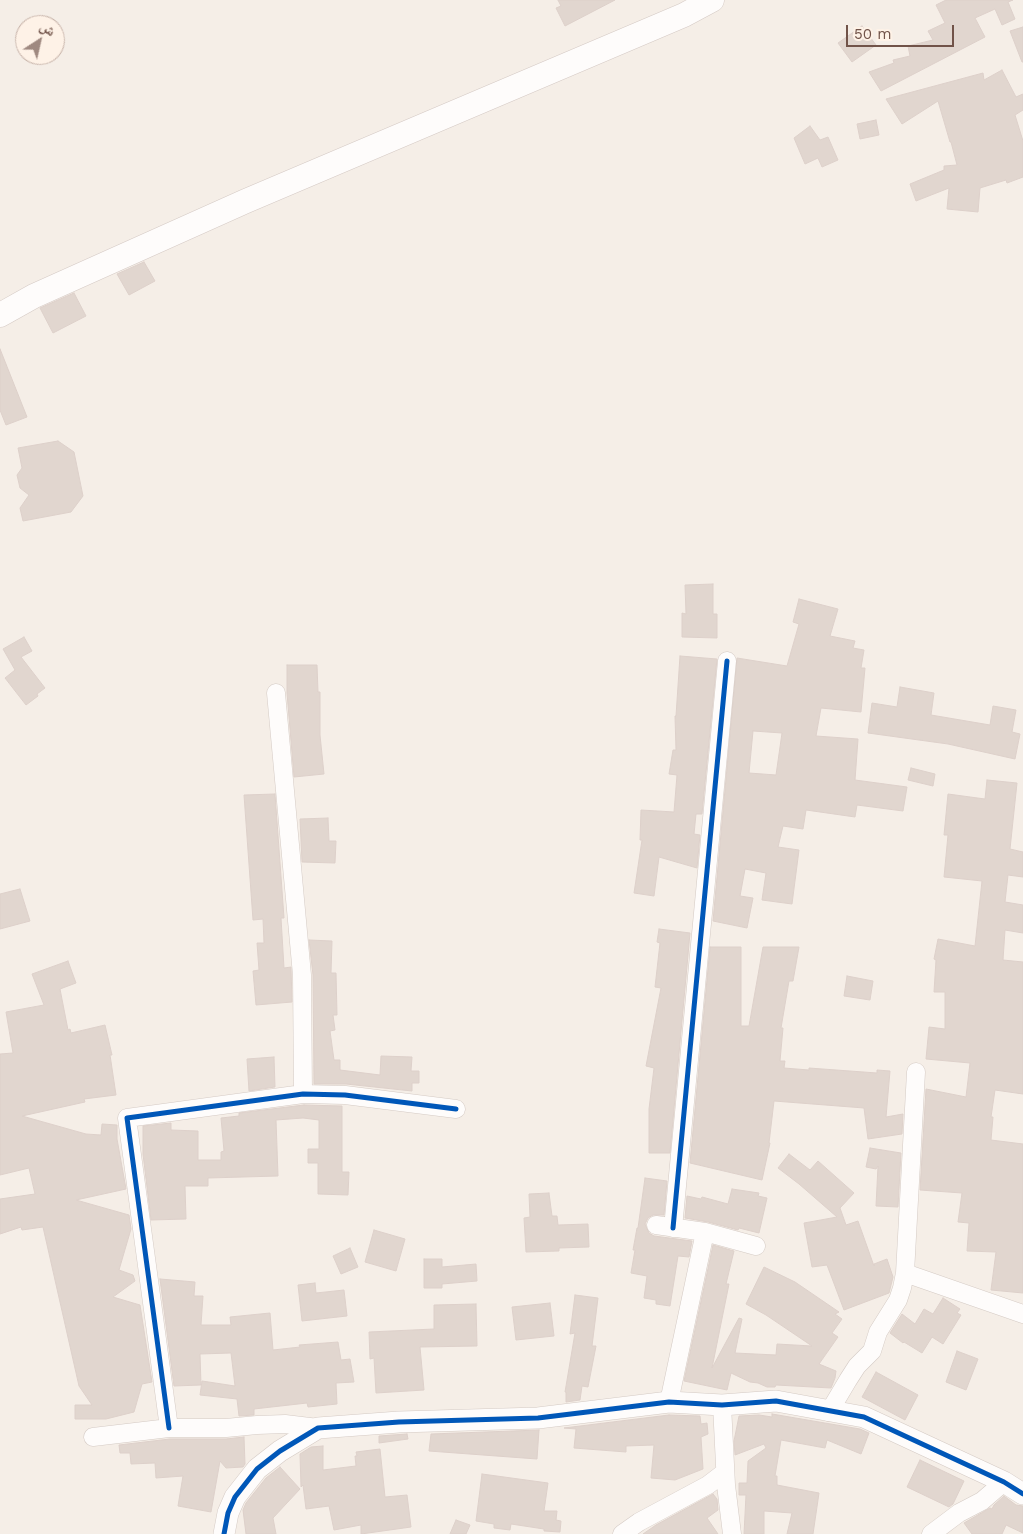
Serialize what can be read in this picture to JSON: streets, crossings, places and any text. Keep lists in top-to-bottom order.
{
  "scale_bar": "50 m",
  "north": "top right"
}
